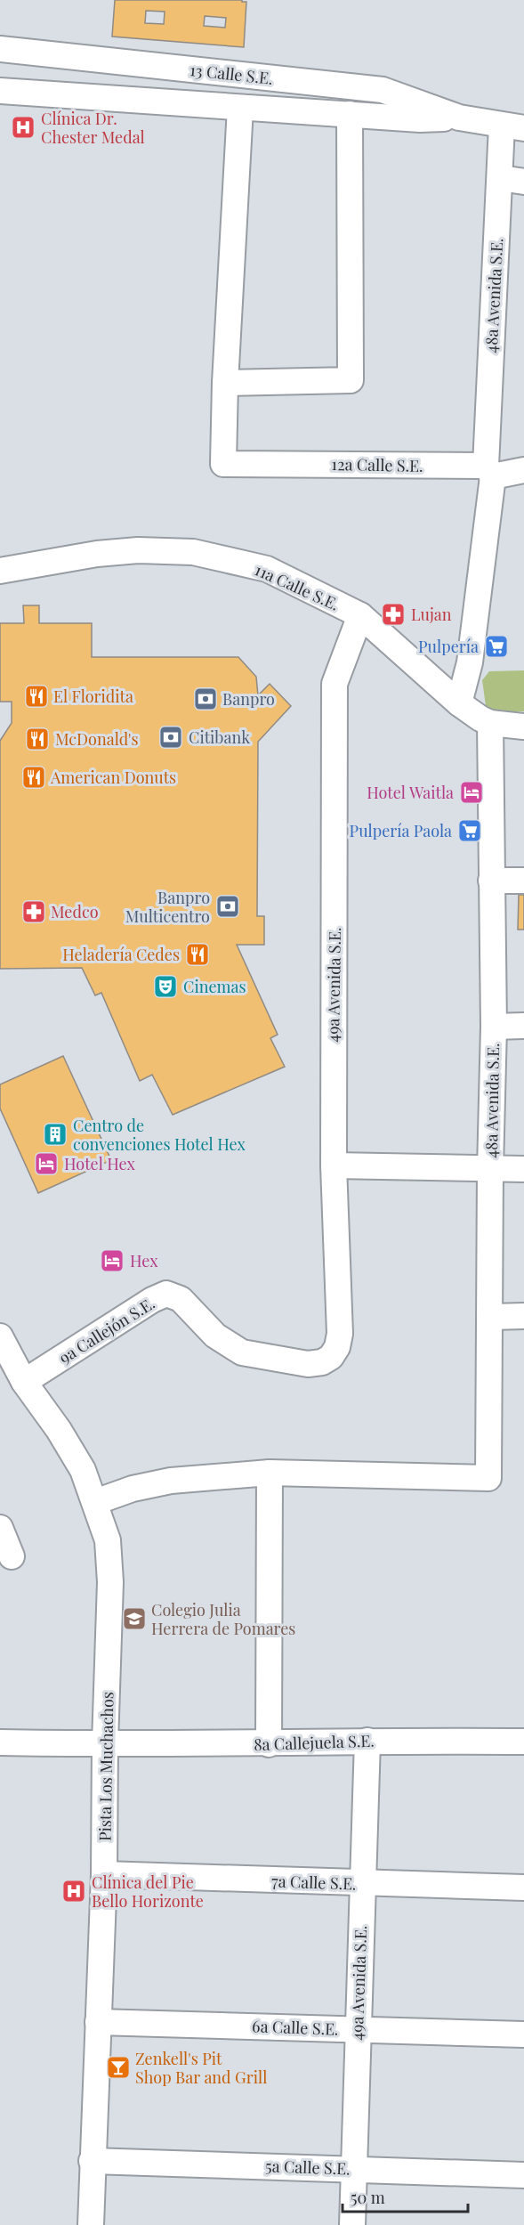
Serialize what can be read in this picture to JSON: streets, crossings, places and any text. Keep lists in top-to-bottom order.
{
  "streets": {
    "street": [
      "13 Calle S.E.",
      "48a Avenida S.E.",
      "12a Calle S.E.",
      "11a Calle S.E.",
      "49a Avenida S.E.",
      "9a Callejón S.E.",
      "8a Callejuela S.E.",
      "Pista Los Muchachos",
      "7a Calle S.E.",
      "6a Calle S.E.",
      "5a Calle S.E."
    ]
  },
  "crossings": [
    ["13 Calle S.E.", "48a Avenida S.E."],
    ["48a Avenida S.E.", "12a Calle S.E."],
    ["48a Avenida S.E.", "11a Calle S.E."],
    ["11a Calle S.E.", "49a Avenida S.E."],
    ["49a Avenida S.E.", "9a Callejón S.E."],
    ["49a Avenida S.E.", "8a Callejuela S.E."],
    ["49a Avenida S.E.", "7a Calle S.E."],
    ["49a Avenida S.E.", "6a Calle S.E."],
    ["49a Avenida S.E.", "5a Calle S.E."],
    ["9a Callejón S.E.", "Pista Los Muchachos"],
    ["8a Callejuela S.E.", "Pista Los Muchachos"],
    ["Pista Los Muchachos", "7a Calle S.E."],
    ["Pista Los Muchachos", "6a Calle S.E."],
    ["Pista Los Muchachos", "5a Calle S.E."]
  ],
  "places": {
    "hospital": ["Clínica Dr. Chester Medal", "Clínica del Pie Bello Horizonte"],
    "pharmacy": ["Lujan", "Medco"],
    "supermarket": ["Pulpería", "Pulpería Paola"],
    "restaurant": [
      "El Floridita",
      "McDonald's",
      "American Donuts",
      "Heladería Cedes"
    ],
    "bank": ["Banpro", "Citibank", "Banpro Multicentro"],
    "hotel": ["Hotel Waitla", "Hotel Hex", "Hex"],
    "theatre": ["Cinemas"],
    "building": ["Centro de convenciones Hotel Hex"],
    "school or university": ["Colegio Julia Herrera de Pomares"],
    "bar": ["Zenkell's Pit Shop Bar and Grill"]
  },
  "scale_bar": "50 m"
}
